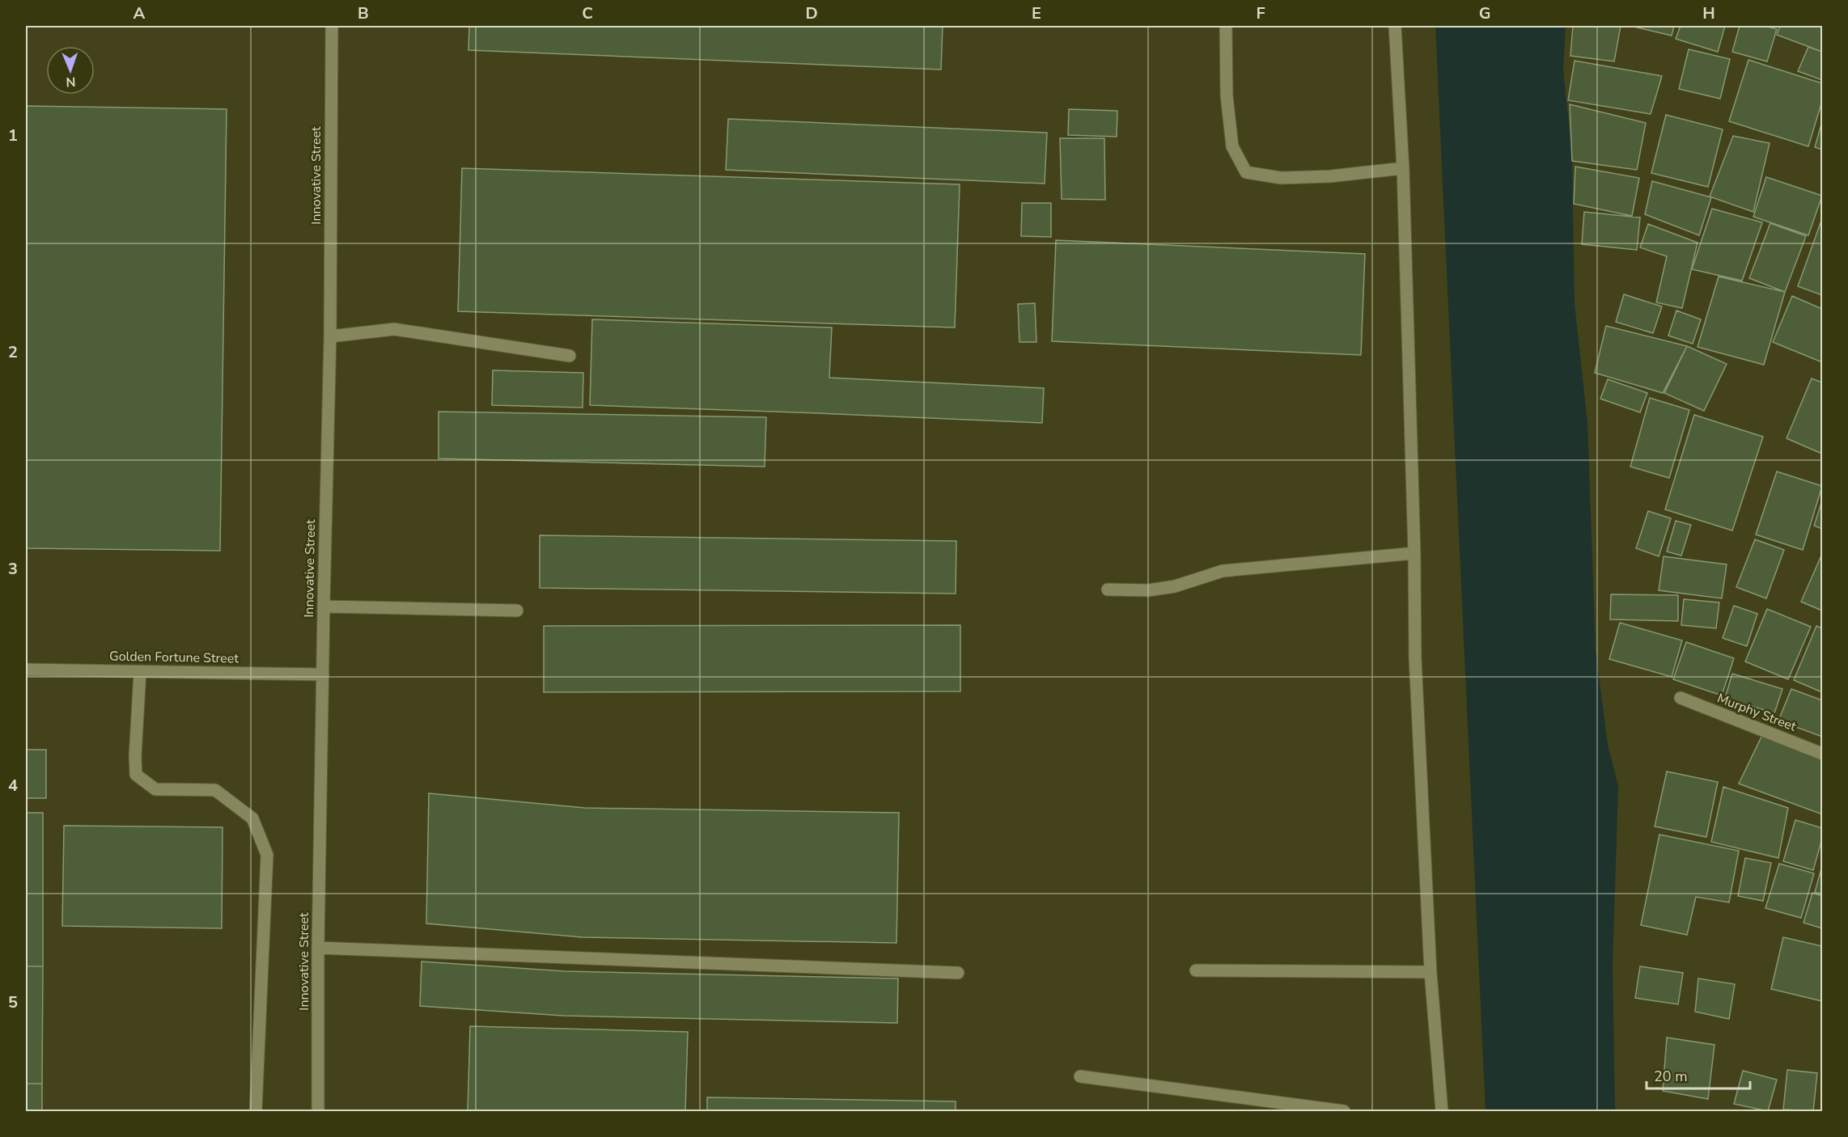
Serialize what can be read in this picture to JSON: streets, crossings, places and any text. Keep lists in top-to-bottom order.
{
  "streets": {
    "street": ["Innovative Street", "Golden Fortune Street", "Murphy Street"]
  },
  "crossings": [
    ["Innovative Street", "Golden Fortune Street"]
  ],
  "scale_bar": "20 m",
  "north": "bottom",
  "grid": {
    "columns": [
      "A",
      "B",
      "C",
      "D",
      "E",
      "F",
      "G",
      "H"
    ],
    "rows": [
      "1",
      "2",
      "3",
      "4",
      "5"
    ]
  }
}
